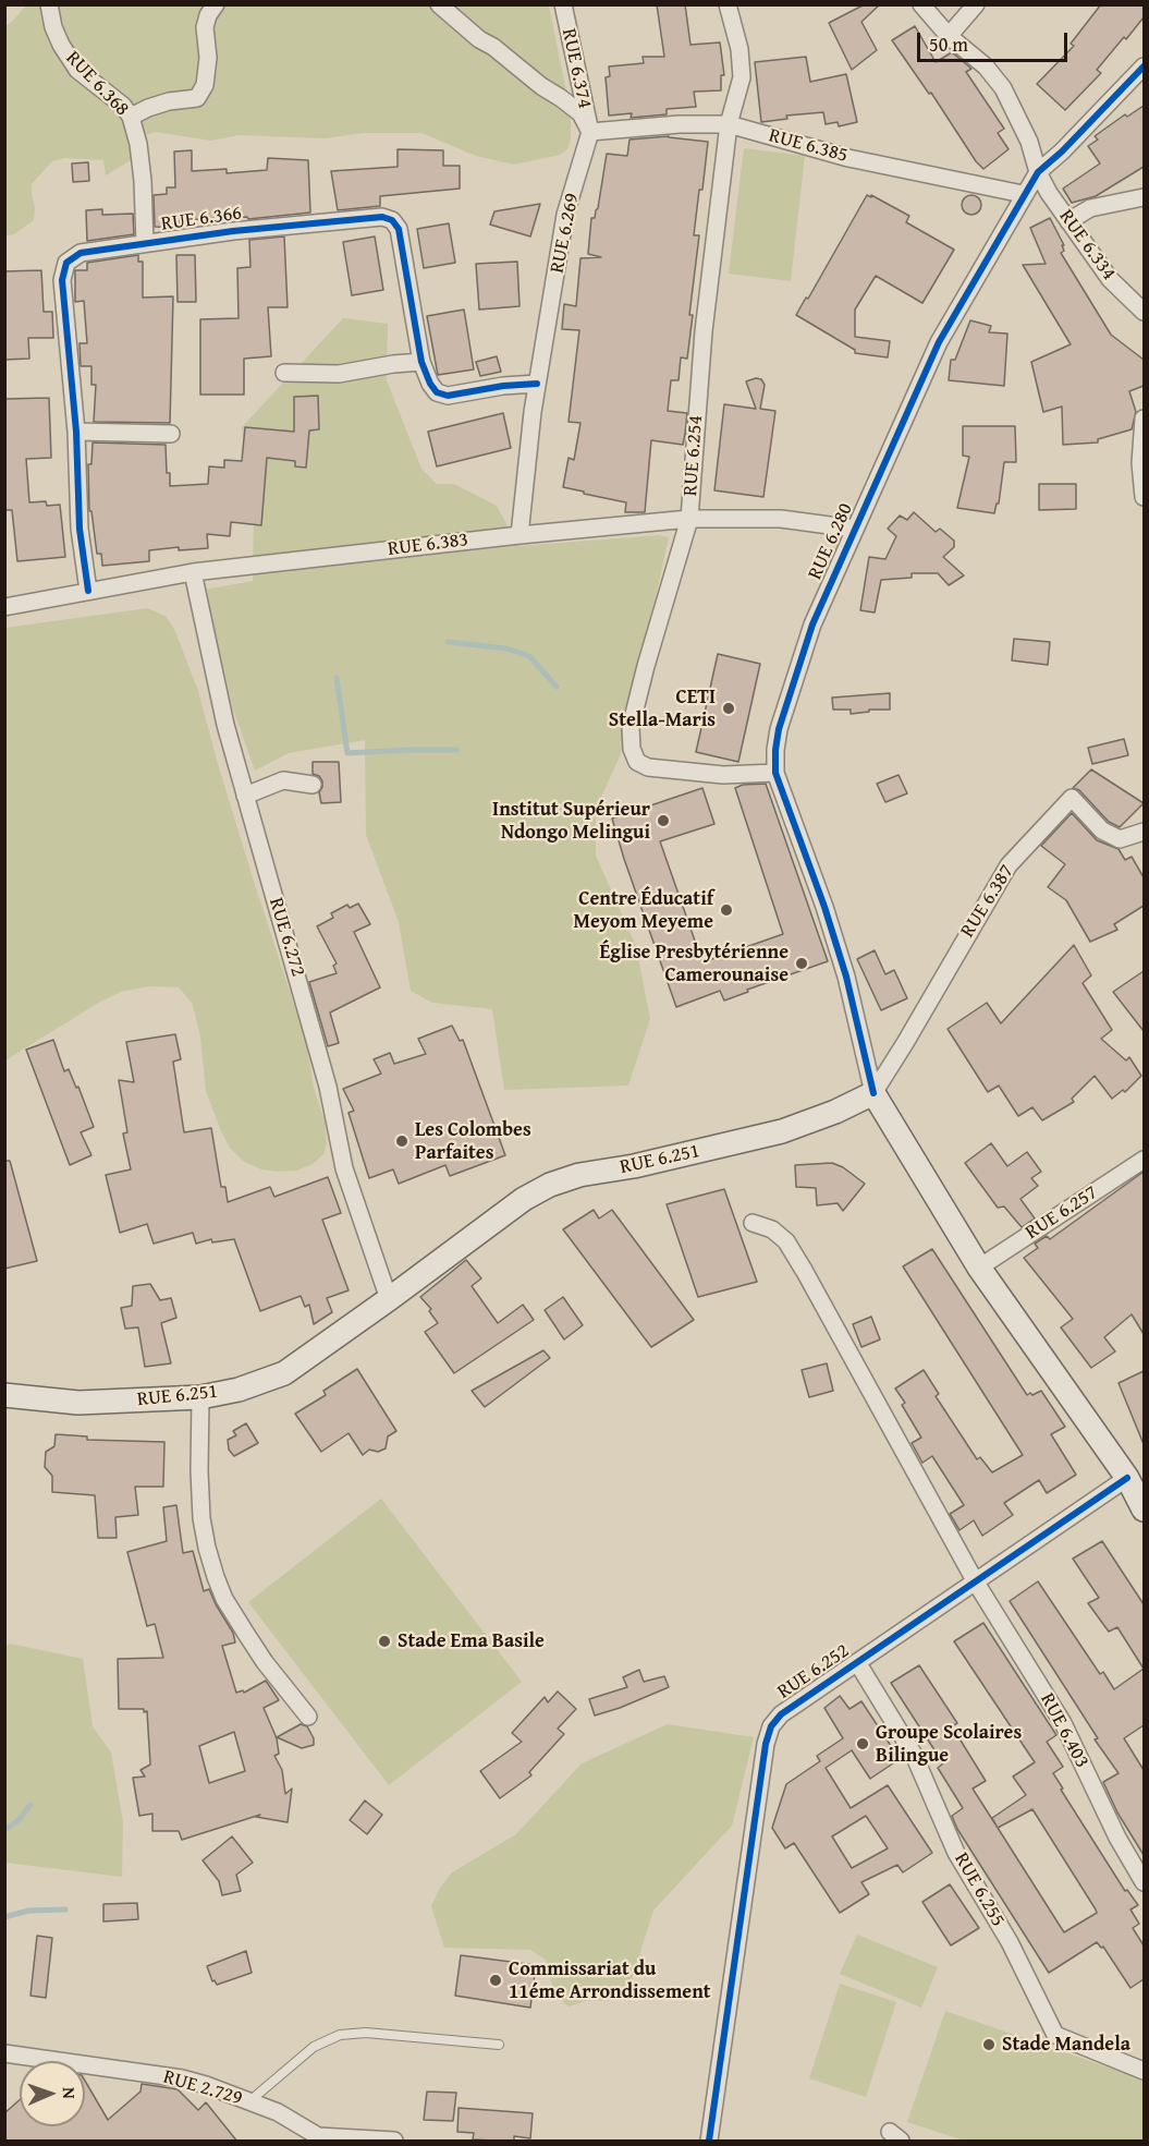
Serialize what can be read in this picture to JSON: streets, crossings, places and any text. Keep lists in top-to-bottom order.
{
  "streets": {
    "main road": ["RUE 6.251"],
    "street": [
      "RUE 6.374",
      "RUE 6.368",
      "RUE 6.385",
      "RUE 6.366",
      "RUE 6.269",
      "RUE 6.334",
      "RUE 6.254",
      "RUE 6.280",
      "RUE 6.383",
      "RUE 6.387",
      "RUE 6.272",
      "RUE 6.257",
      "RUE 6.252",
      "RUE 6.403",
      "RUE 6.255",
      "RUE 2.729"
    ]
  },
  "crossings": [
    ["RUE 6.374", "RUE 6.385"],
    ["RUE 6.374", "RUE 6.269"],
    ["RUE 6.368", "RUE 6.366"],
    ["RUE 6.385", "RUE 6.269"],
    ["RUE 6.385", "RUE 6.254"],
    ["RUE 6.385", "RUE 6.280"],
    ["RUE 6.366", "RUE 6.269"],
    ["RUE 6.366", "RUE 6.383"],
    ["RUE 6.269", "RUE 6.383"],
    ["RUE 6.334", "RUE 6.280"],
    ["RUE 6.254", "RUE 6.280"],
    ["RUE 6.254", "RUE 6.383"],
    ["RUE 6.280", "RUE 6.383"],
    ["RUE 6.280", "RUE 6.387"],
    ["RUE 6.280", "RUE 6.251"],
    ["RUE 6.383", "RUE 6.272"],
    ["RUE 6.387", "RUE 6.251"],
    ["RUE 6.272", "RUE 6.251"],
    ["RUE 6.252", "RUE 6.403"],
    ["RUE 6.252", "RUE 6.255"]
  ],
  "places": [
    "CETI Stella-Maris",
    "Institut Supérieur Ndongo Melingui",
    "Centre Éducatif Meyom Meyeme",
    "Église Presbytérienne Camerounaise",
    "Les Colombes Parfaites",
    "Stade Ema Basile",
    "Groupe Scolaires Bilingue",
    "Commissariat du 11éme Arrondissement",
    "Stade Mandela"
  ],
  "scale_bar": "50 m",
  "north": "right"
}
